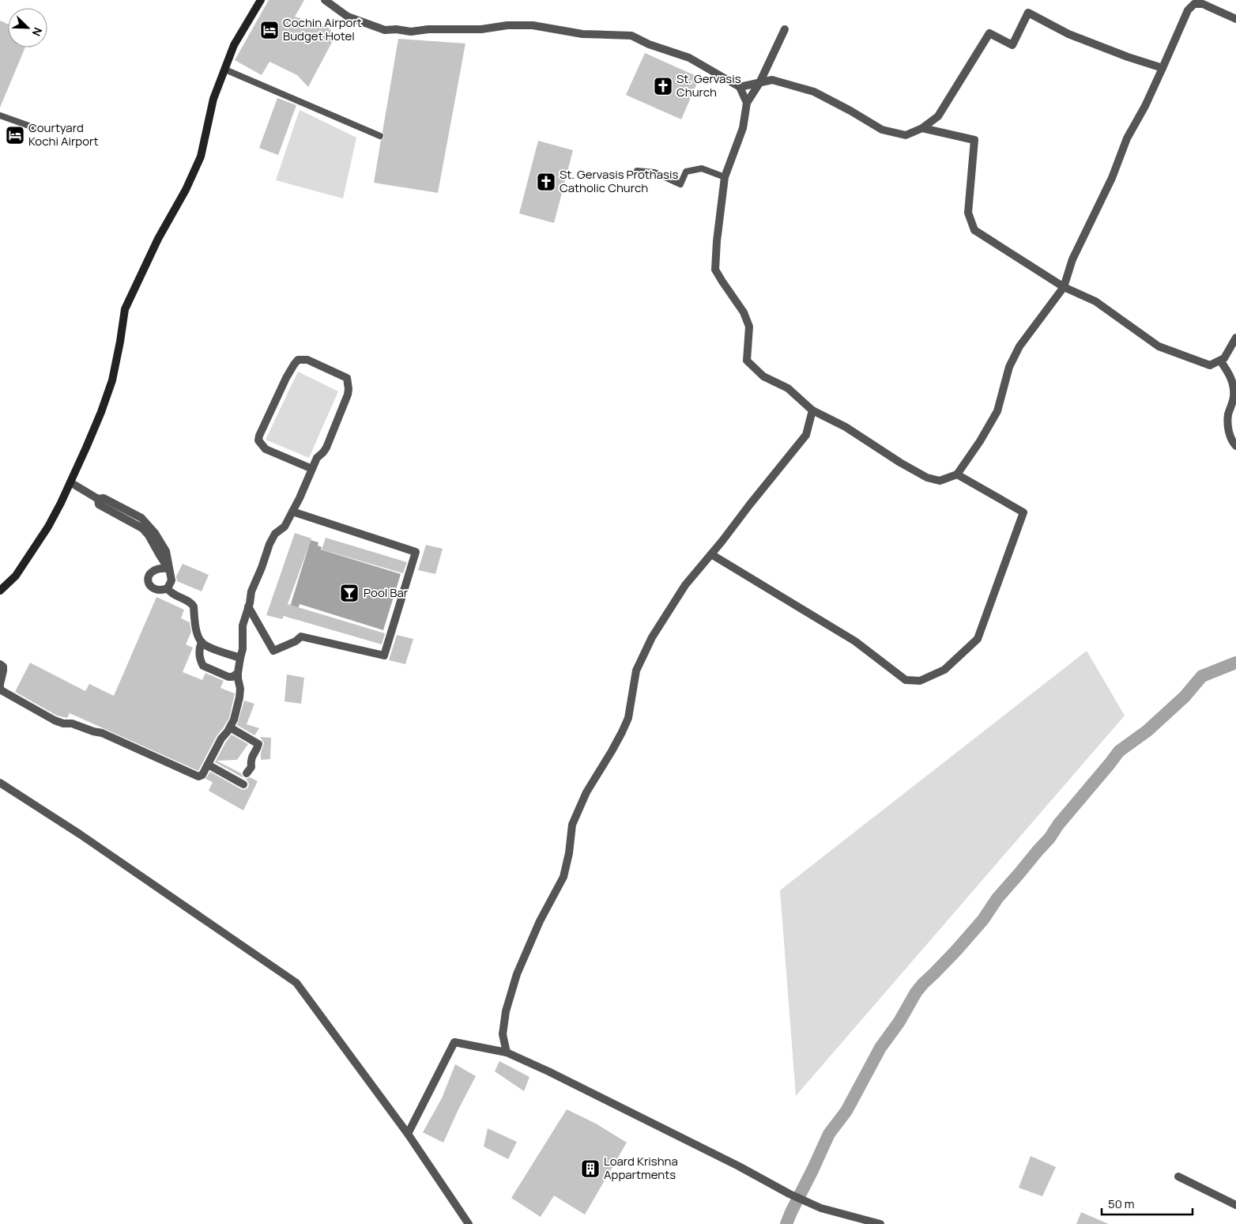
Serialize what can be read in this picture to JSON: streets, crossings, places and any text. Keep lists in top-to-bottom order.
{
  "places": {
    "hotel": ["Cochin Airport Budget Hotel", "Courtyard Kochi Airport"],
    "church": ["St. Gervasis Church", "St. Gervasis Prothasis Catholic Church"],
    "bar": ["Pool Bar"],
    "building": ["Loard Krishna Appartments"]
  },
  "scale_bar": "50 m",
  "north": "bottom right"
}
